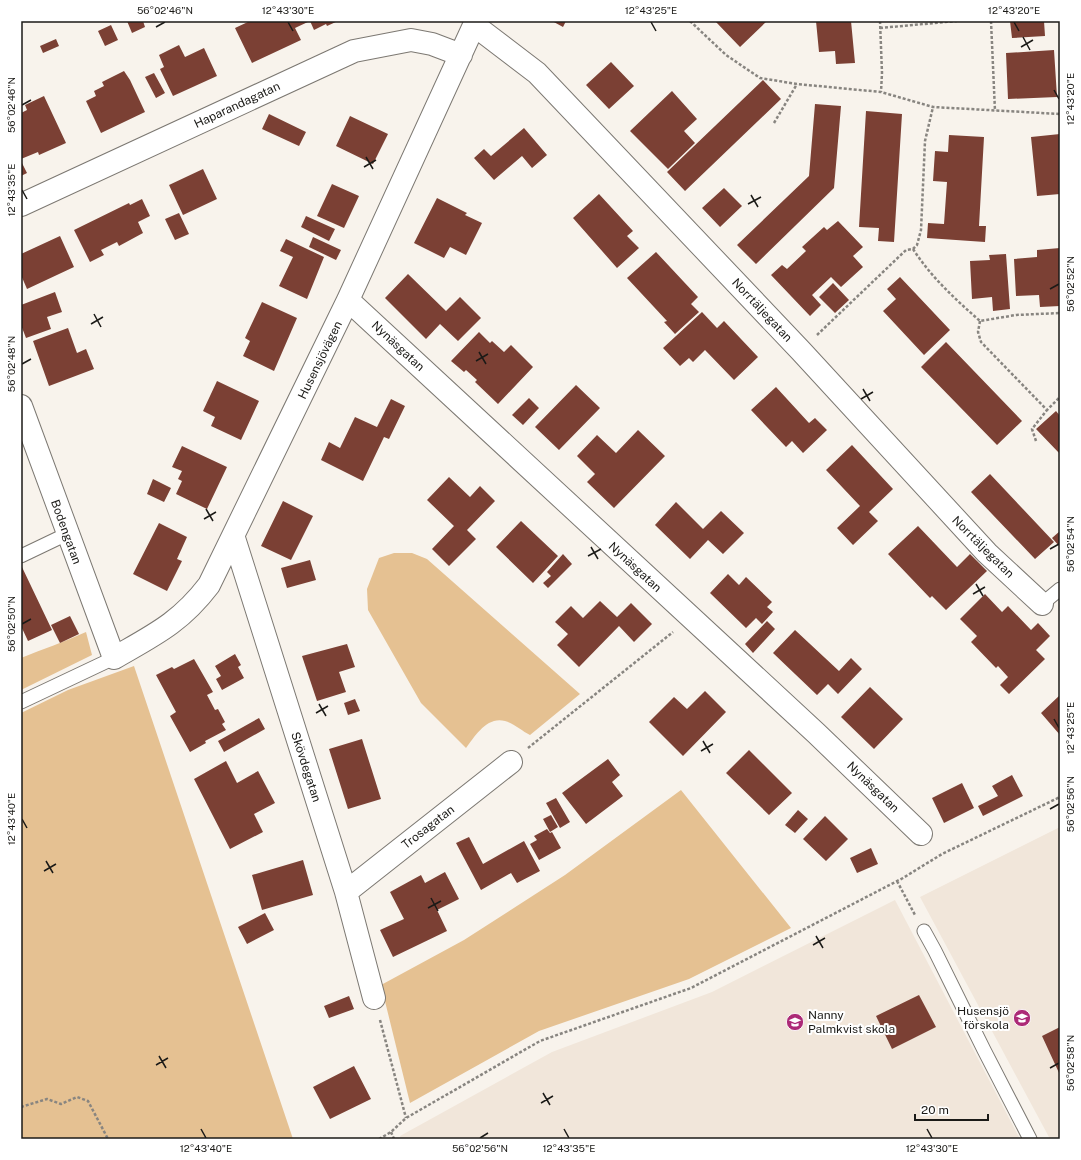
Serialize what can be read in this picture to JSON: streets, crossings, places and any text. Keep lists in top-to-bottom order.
{
  "streets": {
    "street": [
      "Haparandagatan",
      "Norrtäljegatan",
      "Nynäsgatan",
      "Husensjövägen",
      "Bodengatan",
      "Skövdegatan",
      "Trosagatan"
    ]
  },
  "crossings": [
    ["Haparandagatan", "Husensjövägen"],
    ["Norrtäljegatan", "Husensjövägen"],
    ["Nynäsgatan", "Husensjövägen"],
    ["Husensjövägen", "Bodengatan"],
    ["Husensjövägen", "Skövdegatan"],
    ["Skövdegatan", "Trosagatan"]
  ],
  "places": {
    "school or university": ["Husensjö förskola", "Nanny Palmkvist skola"]
  },
  "scale_bar": "20 m",
  "coordinates": [
    "56°02'46\"N",
    "12°43'30\"E",
    "12°43'25\"E",
    "12°43'20\"E",
    "12°43'35\"E",
    "56°02'52\"N",
    "56°02'48\"N",
    "56°02'54\"N",
    "56°02'50\"N",
    "56°02'56\"N",
    "12°43'40\"E",
    "56°02'58\"N"
  ]
}
